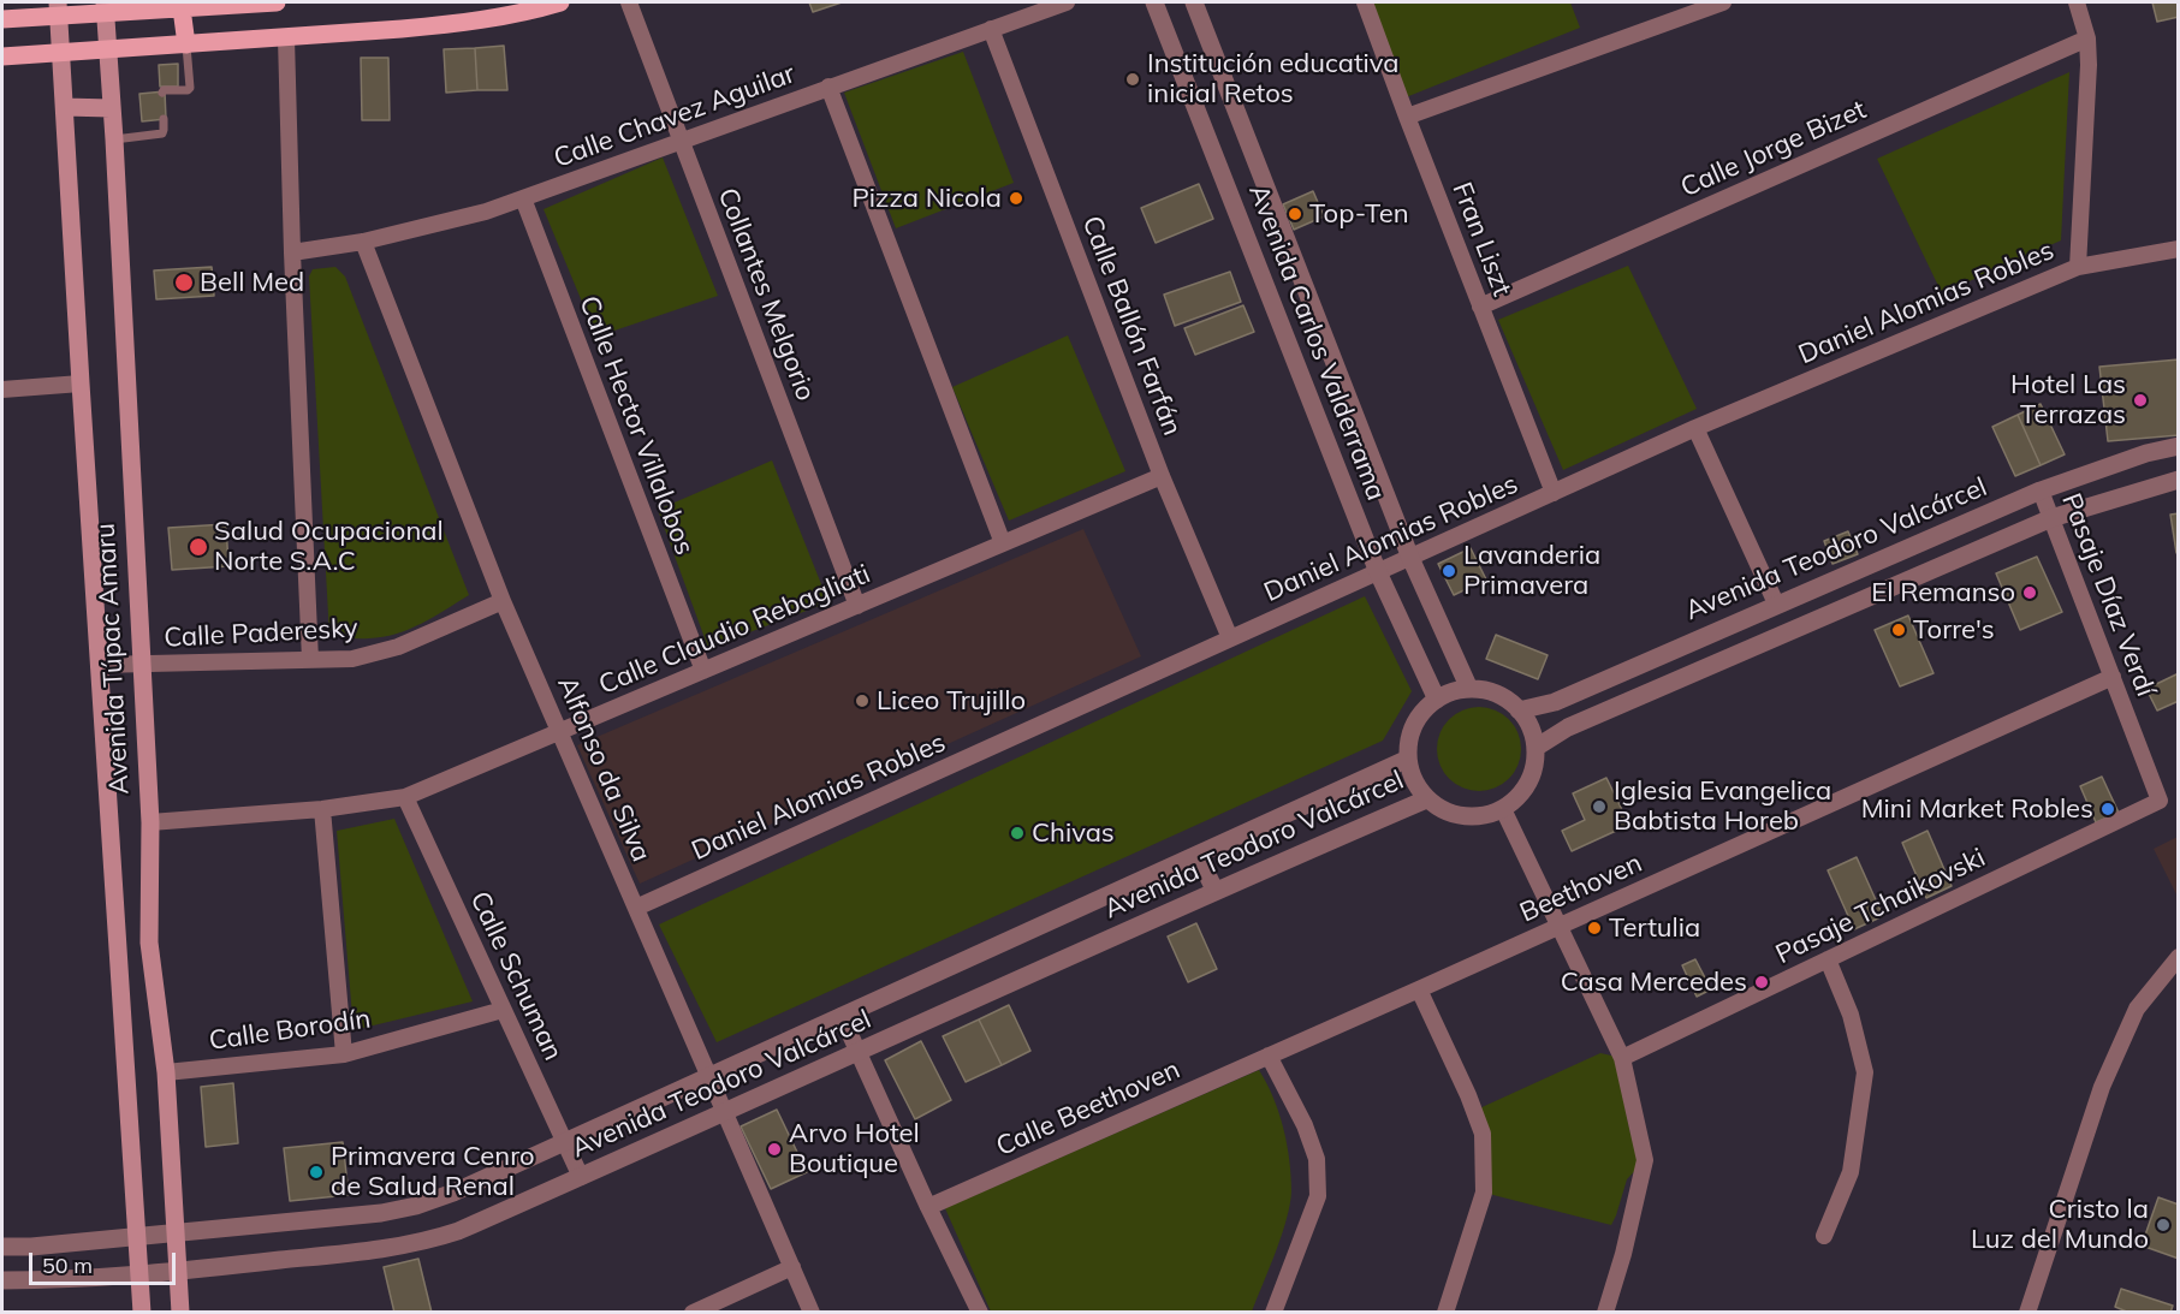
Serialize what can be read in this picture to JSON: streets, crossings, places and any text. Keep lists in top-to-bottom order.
{
  "streets": {
    "main road": ["Avenida Túpac Amaru"],
    "street": [
      "Calle Chavez Aguilar",
      "Calle Jorge Bizet",
      "Fran Liszt",
      "Collantes Melgorio",
      "Daniel Alomias Robles",
      "Calle Ballón Farfán",
      "Avenida Carlos Valderrama",
      "Calle Hector Villalobos",
      "Avenida Teodoro Valcárcel",
      "Pasaje Díaz Verdí",
      "Calle Claudio Rebagliati",
      "Calle Paderesky",
      "Alfonso da Silva",
      "Beethoven",
      "Pasaje Tchaikovski",
      "Calle Schuman",
      "Calle Borodín",
      "Calle Beethoven"
    ]
  },
  "crossings": [
    ["Calle Chavez Aguilar", "Collantes Melgorio"],
    ["Calle Chavez Aguilar", "Calle Ballón Farfán"],
    ["Calle Chavez Aguilar", "Calle Hector Villalobos"],
    ["Calle Chavez Aguilar", "Alfonso da Silva"],
    ["Calle Jorge Bizet", "Fran Liszt"],
    ["Fran Liszt", "Daniel Alomias Robles"],
    ["Collantes Melgorio", "Calle Claudio Rebagliati"],
    ["Daniel Alomias Robles", "Calle Ballón Farfán"],
    ["Daniel Alomias Robles", "Avenida Carlos Valderrama"],
    ["Daniel Alomias Robles", "Alfonso da Silva"],
    ["Calle Ballón Farfán", "Calle Claudio Rebagliati"],
    ["Avenida Carlos Valderrama", "Avenida Teodoro Valcárcel"],
    ["Calle Hector Villalobos", "Calle Claudio Rebagliati"],
    ["Avenida Teodoro Valcárcel", "Pasaje Díaz Verdí"],
    ["Avenida Teodoro Valcárcel", "Avenida Túpac Amaru"],
    ["Avenida Teodoro Valcárcel", "Alfonso da Silva"],
    ["Avenida Teodoro Valcárcel", "Calle Schuman"],
    ["Pasaje Díaz Verdí", "Beethoven"],
    ["Pasaje Díaz Verdí", "Pasaje Tchaikovski"],
    ["Calle Claudio Rebagliati", "Avenida Túpac Amaru"],
    ["Calle Claudio Rebagliati", "Alfonso da Silva"],
    ["Calle Claudio Rebagliati", "Calle Schuman"],
    ["Calle Paderesky", "Avenida Túpac Amaru"],
    ["Calle Paderesky", "Alfonso da Silva"],
    ["Avenida Túpac Amaru", "Calle Borodín"],
    ["Beethoven", "Calle Beethoven"],
    ["Calle Schuman", "Calle Borodín"]
  ],
  "places": [
    "Institución educativa inicial Retos",
    "Pizza Nicola",
    "Top-Ten",
    "Bell Med",
    "Hotel Las Terrazas",
    "Salud Ocupacional Norte S.A.C",
    "Lavanderia Primavera",
    "El Remanso",
    "Torre's",
    "Liceo Trujillo",
    "Iglesia Evangelica Babtista Horeb",
    "Mini Market Robles",
    "Chivas",
    "Tertulia",
    "Casa Mercedes",
    "Arvo Hotel Boutique",
    "Primavera Cenro de Salud Renal",
    "Cristo la Luz del Mundo"
  ],
  "scale_bar": "50 m"
}
